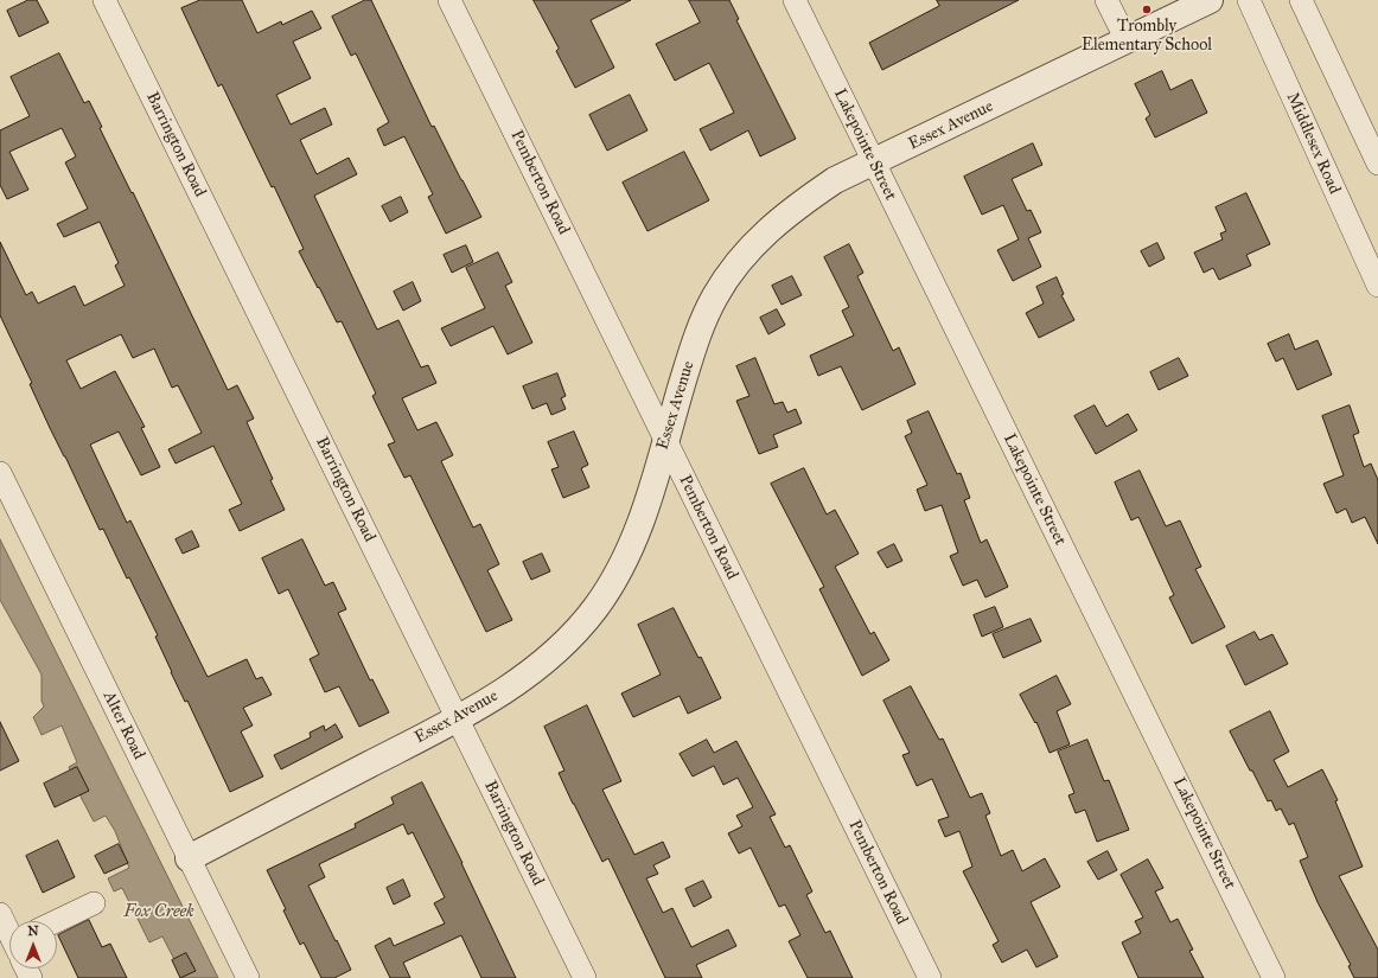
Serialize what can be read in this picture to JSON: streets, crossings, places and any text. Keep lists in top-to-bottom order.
{
  "streets": {
    "street": [
      "Essex Avenue",
      "Middlesex Road",
      "Barrington Road",
      "Lakepointe Street",
      "Pemberton Road",
      "Alter Road"
    ]
  },
  "crossings": [
    ["Essex Avenue", "Barrington Road"],
    ["Essex Avenue", "Lakepointe Street"],
    ["Essex Avenue", "Pemberton Road"],
    ["Essex Avenue", "Alter Road"]
  ],
  "water": ["Fox Creek"],
  "places": ["Trombly Elementary School"],
  "north": "top"
}
